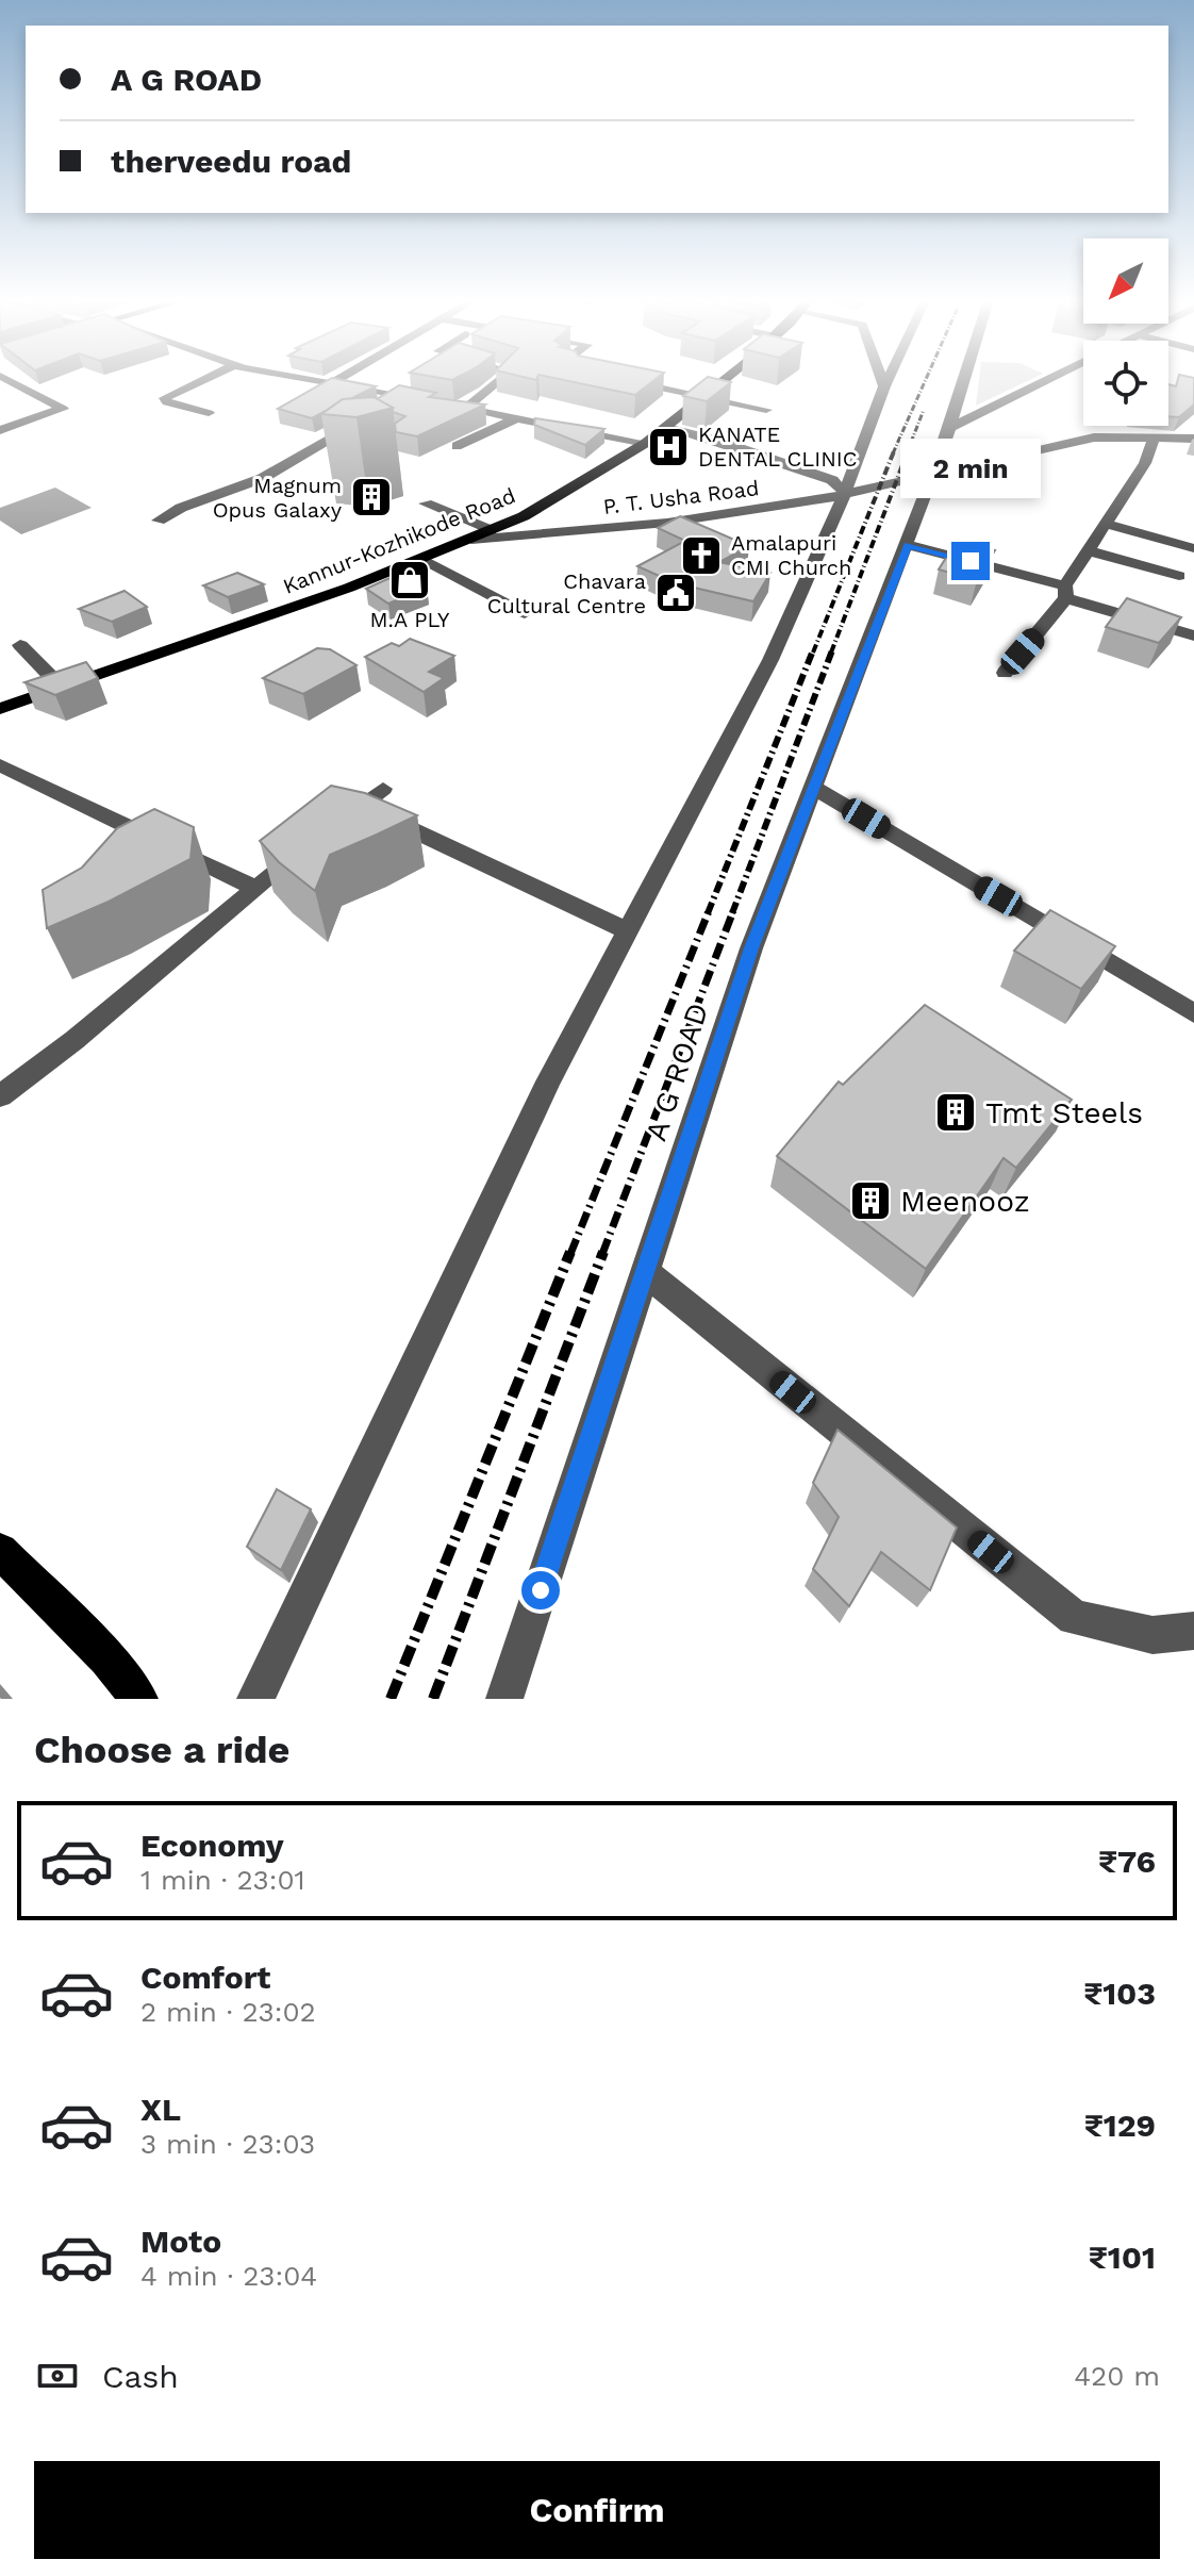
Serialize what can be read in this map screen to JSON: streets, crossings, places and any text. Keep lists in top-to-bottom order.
{
  "streets": {
    "main road": ["Kannur-Kozhikode Road"],
    "street": ["P. T. Usha Road", "A G ROAD"]
  },
  "crossings": [
    ["P. T. Usha Road", "Kannur-Kozhikode Road"],
    ["P. T. Usha Road", "A G ROAD"]
  ],
  "places": {
    "hospital": ["KANATE DENTAL CLINIC"],
    "building": ["Magnum Opus Galaxy", "Tmt Steels", "Meenooz"],
    "church": ["Amalapuri CMI Church"],
    "shop": ["M.A PLY"],
    "public building": ["Chavara Cultural Centre"]
  },
  "north": "bottom left",
  "page": {
    "banner": ["A G ROAD", "therveedu road"],
    "bubble": "2 min",
    "heading": "Choose a ride",
    "list": [
      {
        "name": "Economy",
        "note": "1 min · 23:01",
        "value": "₹76"
      },
      {
        "name": "Comfort",
        "note": "2 min · 23:02",
        "value": "₹103"
      },
      {
        "name": "XL",
        "note": "3 min · 23:03",
        "value": "₹129"
      },
      {
        "name": "Moto",
        "note": "4 min · 23:04",
        "value": "₹101"
      }
    ],
    "pay": ["Cash", "420 m"],
    "buttons": "Confirm"
  }
}
